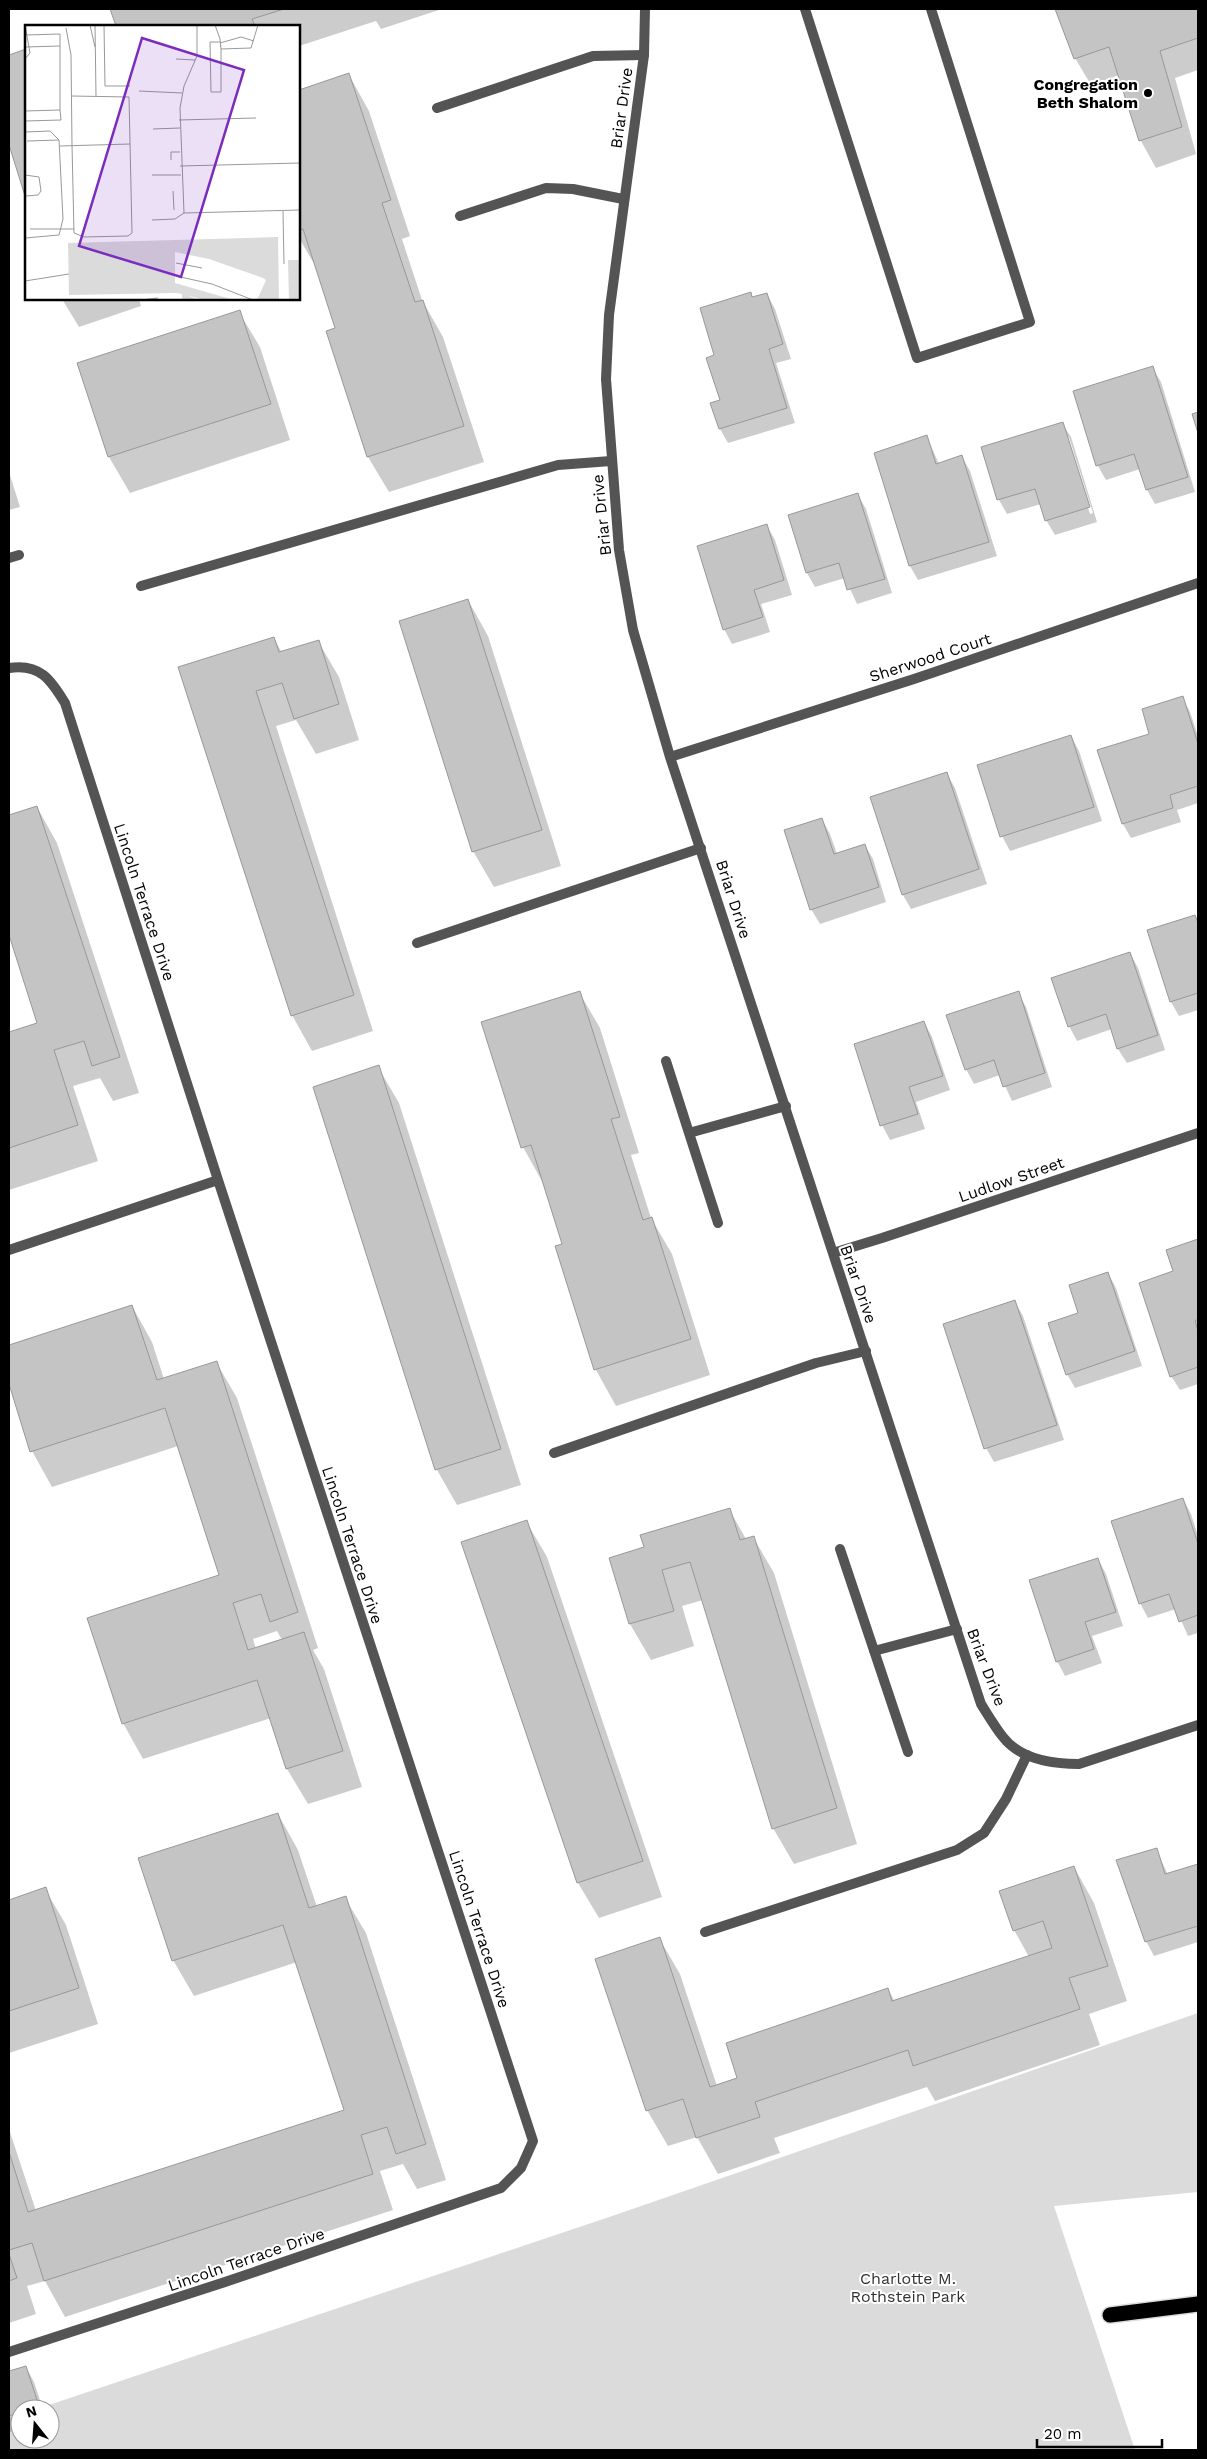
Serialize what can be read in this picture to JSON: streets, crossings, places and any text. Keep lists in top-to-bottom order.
{
  "streets": {
    "street": [
      "Briar Drive",
      "Sherwood Court",
      "Lincoln Terrace Drive",
      "Ludlow Street"
    ]
  },
  "crossings": [
    ["Briar Drive", "Sherwood Court"],
    ["Briar Drive", "Ludlow Street"]
  ],
  "parks": ["Charlotte M. Rothstein Park"],
  "places": ["Congregation Beth Shalom"],
  "scale_bar": "20 m",
  "north": "top"
}
